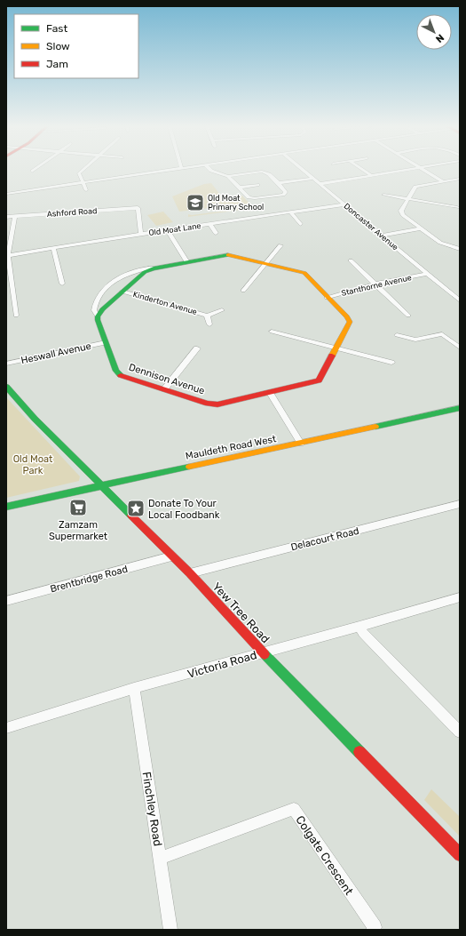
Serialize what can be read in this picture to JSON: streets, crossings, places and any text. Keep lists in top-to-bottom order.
{
  "streets": {
    "street": [
      "Ashford Road",
      "Doncaster Avenue",
      "Old Moat Lane",
      "Stanthorne Avenue",
      "Kinderton Avenue",
      "Heswall Avenue",
      "Dennison Avenue",
      "Mauldeth Road West",
      "Delacourt Road",
      "Brentbridge Road",
      "Yew Tree Road",
      "Victoria Road",
      "Finchley Road",
      "Colgate Crescent"
    ]
  },
  "crossings": [
    ["Ashford Road", "Old Moat Lane"],
    ["Doncaster Avenue", "Old Moat Lane"],
    ["Doncaster Avenue", "Stanthorne Avenue"],
    ["Stanthorne Avenue", "Dennison Avenue"],
    ["Kinderton Avenue", "Dennison Avenue"],
    ["Heswall Avenue", "Dennison Avenue"],
    ["Mauldeth Road West", "Yew Tree Road"],
    ["Delacourt Road", "Yew Tree Road"],
    ["Brentbridge Road", "Yew Tree Road"],
    ["Yew Tree Road", "Victoria Road"],
    ["Victoria Road", "Finchley Road"],
    ["Finchley Road", "Colgate Crescent"]
  ],
  "parks": ["Old Moat Park"],
  "places": {
    "school or university": ["Old Moat Primary School"],
    "supermarket": ["Zamzam Supermarket"],
    "place": ["Donate To Your Local Foodbank"]
  },
  "legend": ["Fast", "Slow", "Jam"],
  "north": "bottom right"
}
